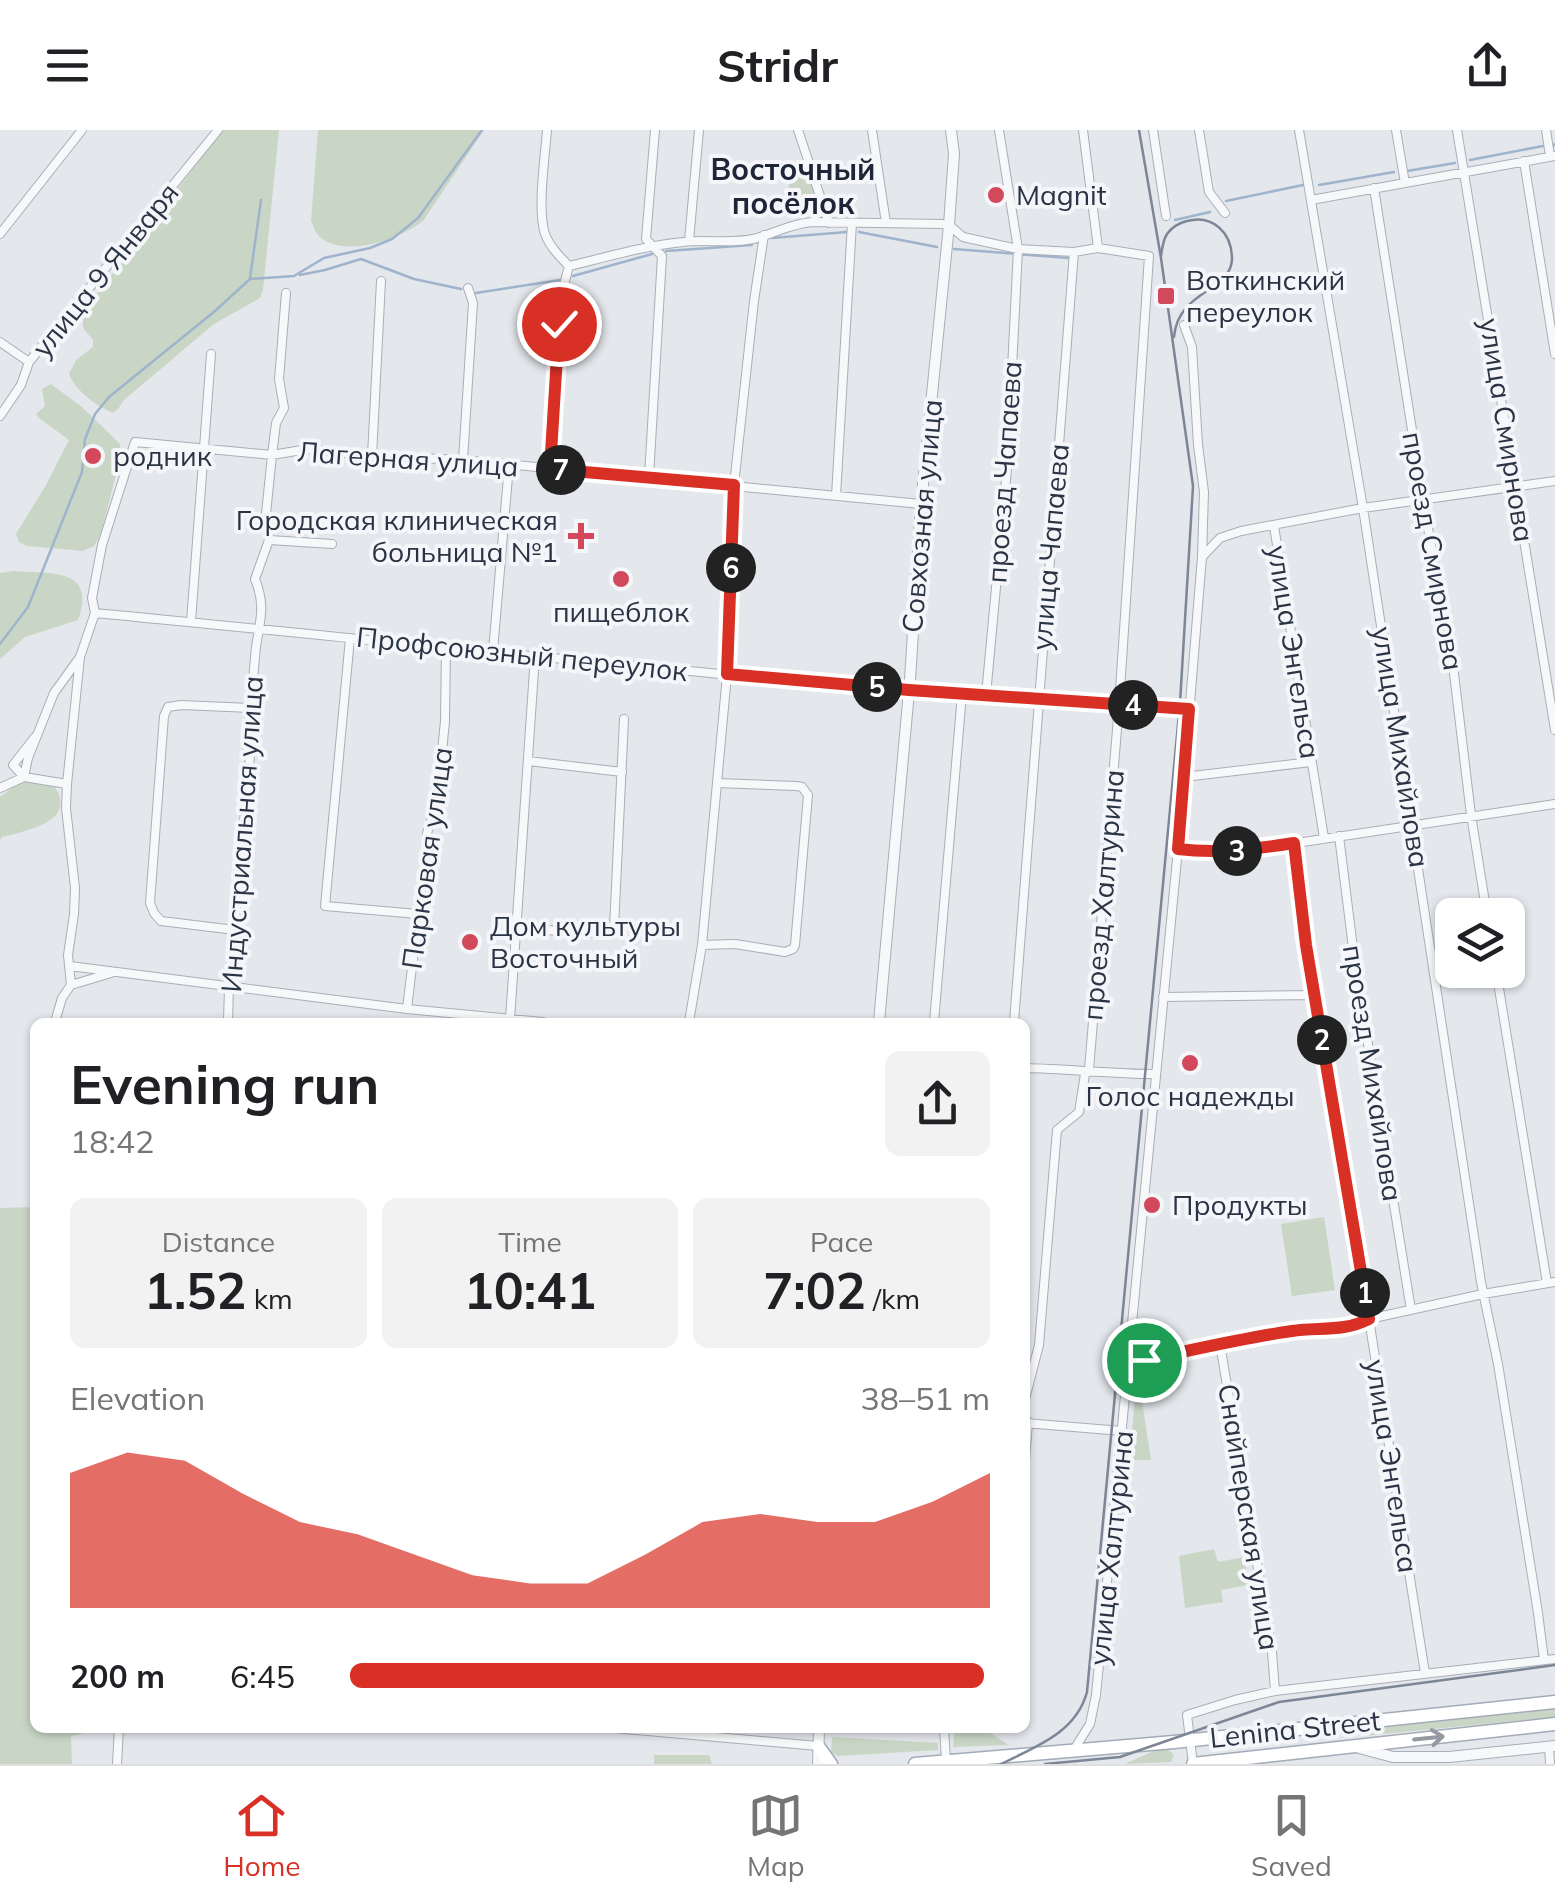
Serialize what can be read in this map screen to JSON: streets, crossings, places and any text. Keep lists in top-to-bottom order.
{
  "streets": {
    "main road": ["Lenina Street"],
    "street": [
      "улица 9 Января",
      "улица Смирнова",
      "Лагерная улица",
      "проезд Чапаева",
      "Совхозная улица",
      "улица Чапаева",
      "проезд Смирнова",
      "улица Энгельса",
      "Профсоюзный переулок",
      "улица Михайлова",
      "Индустриальная улица",
      "Парковая улица",
      "проезд Халтурина",
      "проезд Михайлова",
      "Снайперская улица",
      "улица Халтурина"
    ]
  },
  "crossings": [
    ["Лагерная улица", "Совхозная улица"],
    ["Лагерная улица", "Профсоюзный переулок"],
    ["Лагерная улица", "Индустриальная улица"],
    ["проезд Чапаева", "Профсоюзный переулок"],
    ["Совхозная улица", "Профсоюзный переулок"],
    ["улица Чапаева", "Профсоюзный переулок"],
    ["Профсоюзный переулок", "Индустриальная улица"],
    ["Профсоюзный переулок", "Парковая улица"],
    ["Профсоюзный переулок", "проезд Халтурина"],
    ["Профсоюзный переулок", "улица Халтурина"],
    ["улица Халтурина", "Lenina Street"]
  ],
  "districts": ["Восточный посёлок"],
  "places": {
    "other": [
      "Magnit",
      "родник",
      "пищеблок",
      "Дом культуры Восточный",
      "Голос надежды",
      "Продукты"
    ],
    "transit": ["Воткинский переулок"],
    "health": ["Городская клиническая больница №1"]
  },
  "page": {
    "header": "Stridr",
    "pins": [
      "7",
      "6",
      "5",
      "4",
      "3",
      "2",
      "1"
    ],
    "heading": ["Evening run", "18:42"],
    "stats": [
      ["Distance", "1.52 km"],
      ["Time", "10:41"],
      ["Pace", "7:02 /km"]
    ],
    "chart": ["Elevation", "38–51 m"],
    "list": [
      {
        "name": "200 m",
        "note": "6:45"
      }
    ],
    "tabs": ["Home", "Map", "Saved"]
  }
}
